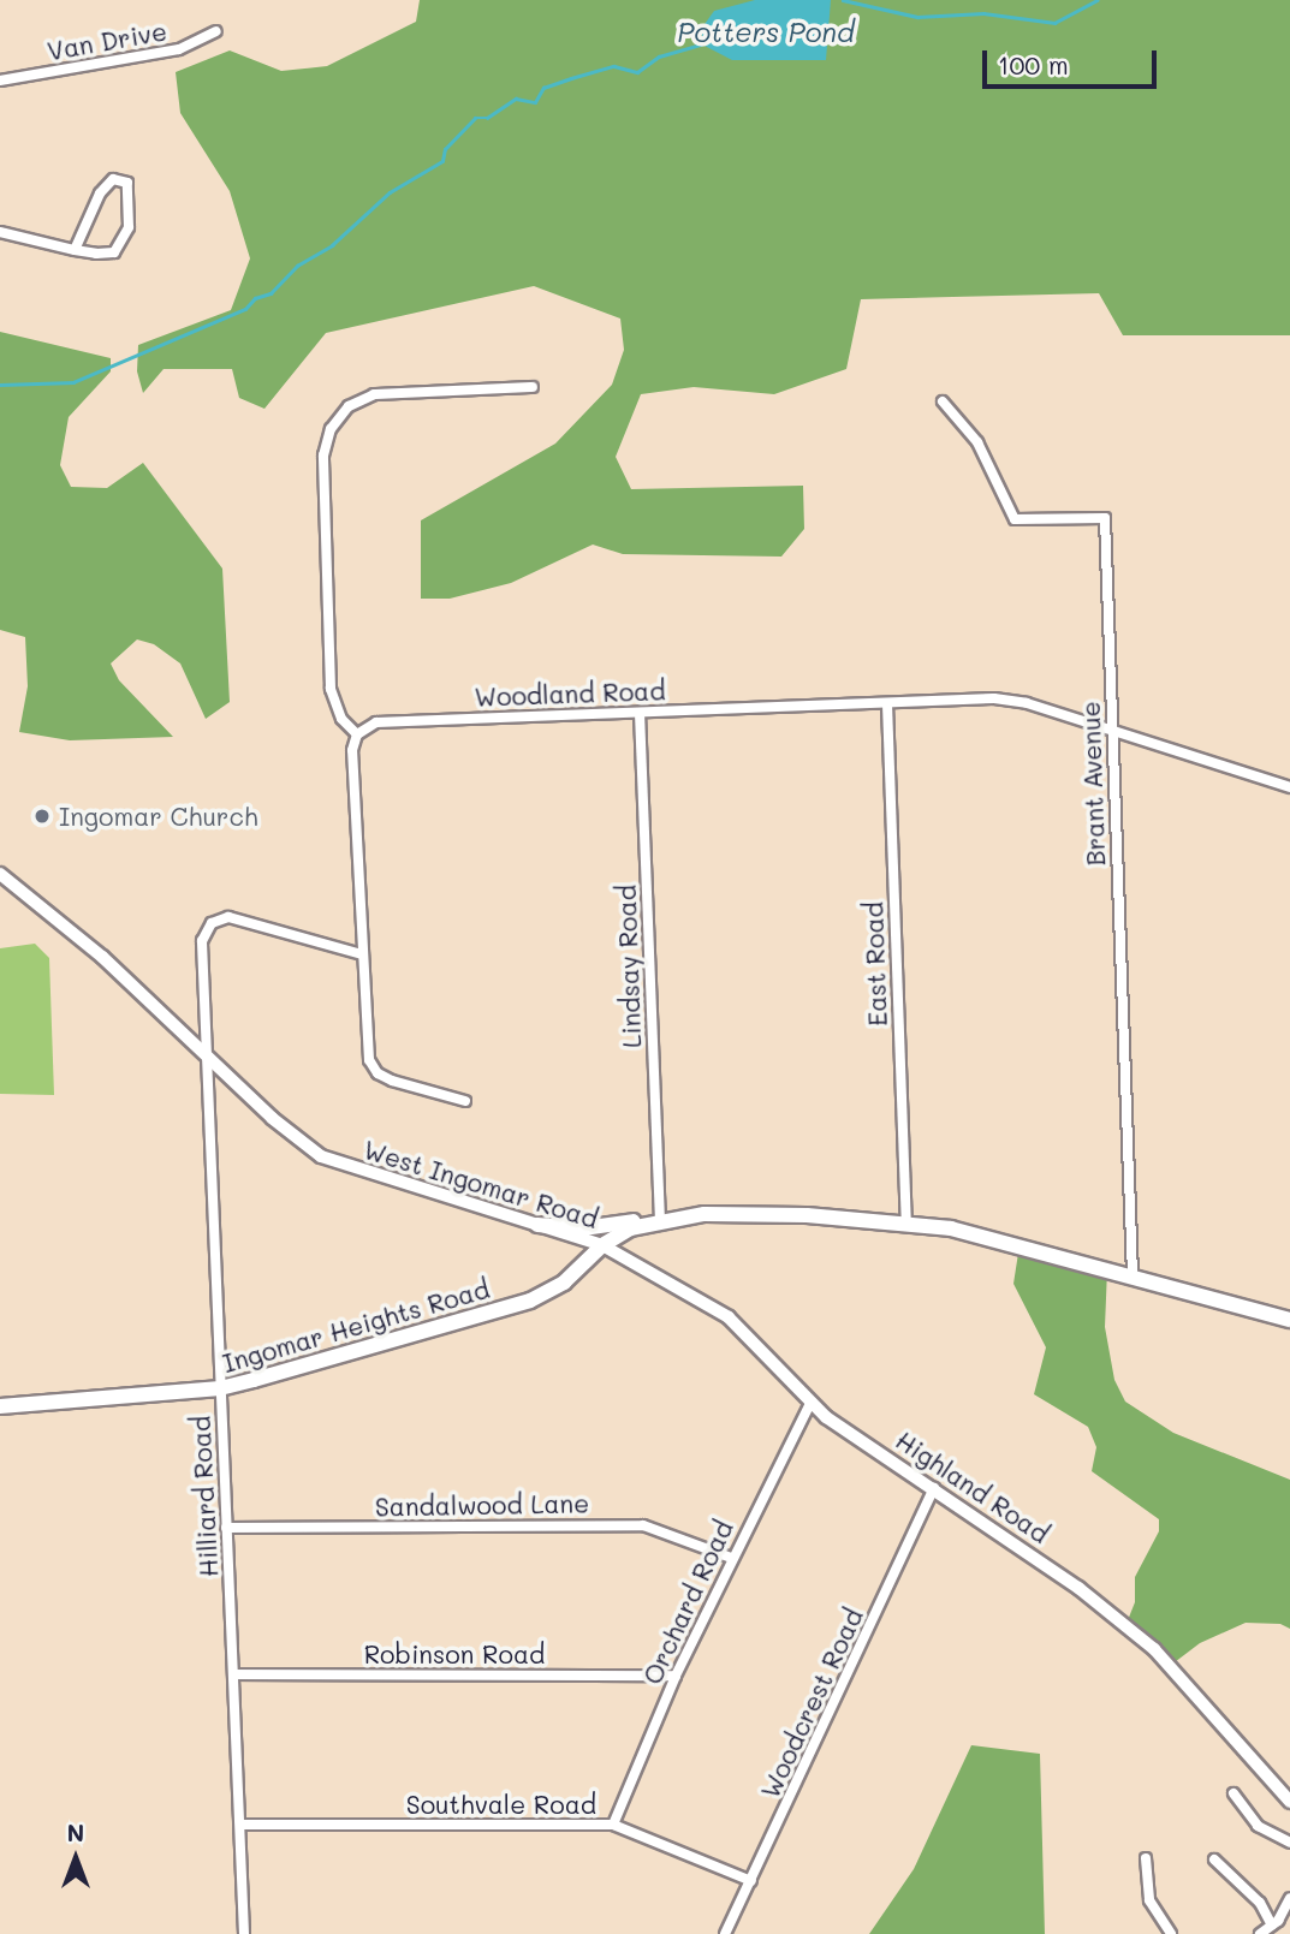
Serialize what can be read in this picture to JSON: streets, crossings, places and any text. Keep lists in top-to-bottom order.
{
  "streets": {
    "main road": ["West Ingomar Road", "Ingomar Heights Road"],
    "street": [
      "Van Drive",
      "Woodland Road",
      "Brant Avenue",
      "East Road",
      "Lindsay Road",
      "Highland Road",
      "Hilliard Road",
      "Sandalwood Lane",
      "Orchard Road",
      "Robinson Road",
      "Woodcrest Road",
      "Southvale Road"
    ]
  },
  "crossings": [
    ["Woodland Road", "Brant Avenue"],
    ["Woodland Road", "East Road"],
    ["Woodland Road", "Lindsay Road"],
    ["Brant Avenue", "West Ingomar Road"],
    ["East Road", "West Ingomar Road"],
    ["Lindsay Road", "West Ingomar Road"],
    ["West Ingomar Road", "Ingomar Heights Road"],
    ["West Ingomar Road", "Highland Road"],
    ["West Ingomar Road", "Hilliard Road"],
    ["Ingomar Heights Road", "Highland Road"],
    ["Ingomar Heights Road", "Hilliard Road"],
    ["Highland Road", "Orchard Road"],
    ["Highland Road", "Woodcrest Road"],
    ["Hilliard Road", "Sandalwood Lane"],
    ["Hilliard Road", "Robinson Road"],
    ["Hilliard Road", "Southvale Road"],
    ["Sandalwood Lane", "Orchard Road"],
    ["Orchard Road", "Robinson Road"],
    ["Orchard Road", "Southvale Road"],
    ["Woodcrest Road", "Southvale Road"]
  ],
  "water": ["Potters Pond"],
  "places": ["Ingomar Church"],
  "scale_bar": "100 m",
  "north": "top"
}
